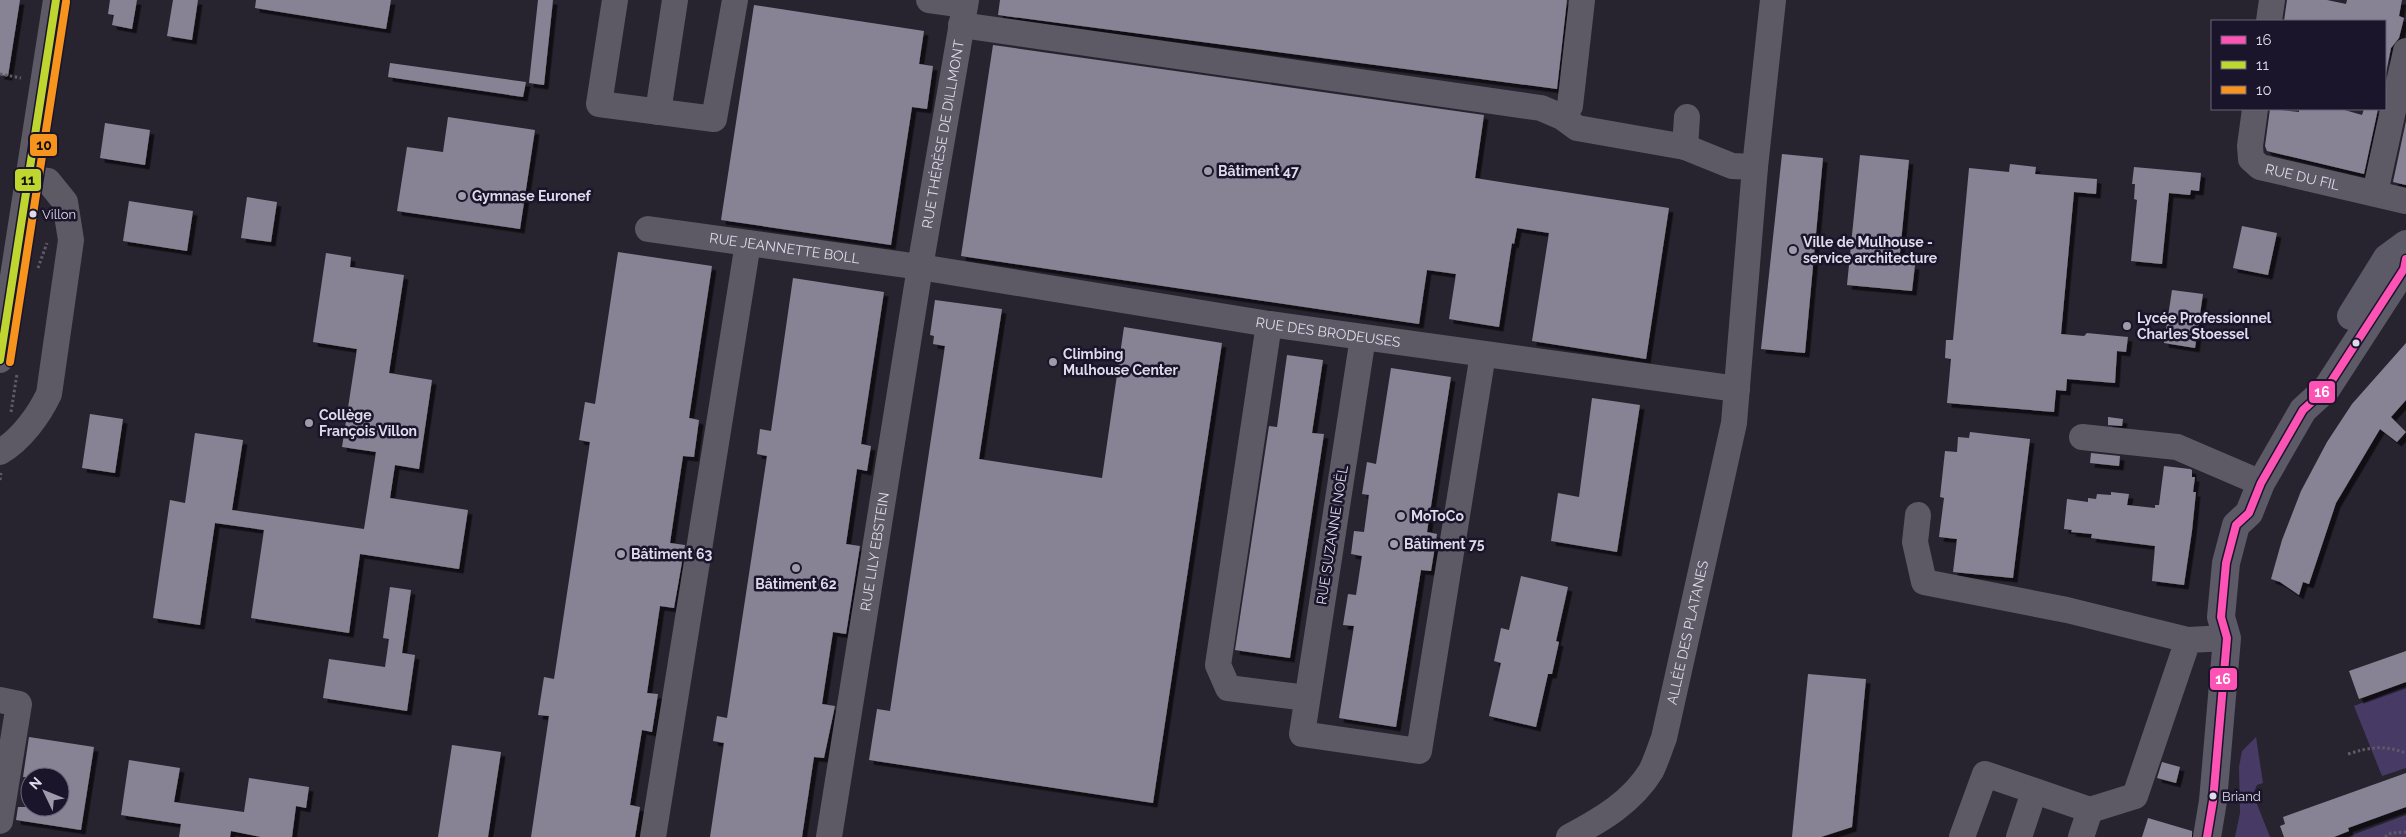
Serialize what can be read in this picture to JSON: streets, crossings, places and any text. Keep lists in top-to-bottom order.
{
  "streets": {
    "street": [
      "RUE THÉRÈSE DE DILLMONT",
      "RUE DU FIL",
      "RUE JEANNETTE BOLL",
      "RUE DES BRODEUSES",
      "RUE SUZANNE NOËL",
      "RUE LILY EBSTEIN",
      "ALLÉE DES PLATANES"
    ]
  },
  "crossings": [
    ["RUE THÉRÈSE DE DILLMONT", "RUE JEANNETTE BOLL"],
    ["RUE THÉRÈSE DE DILLMONT", "RUE DES BRODEUSES"],
    ["RUE THÉRÈSE DE DILLMONT", "RUE LILY EBSTEIN"],
    ["RUE JEANNETTE BOLL", "RUE DES BRODEUSES"],
    ["RUE JEANNETTE BOLL", "RUE LILY EBSTEIN"],
    ["RUE DES BRODEUSES", "RUE SUZANNE NOËL"],
    ["RUE DES BRODEUSES", "RUE LILY EBSTEIN"],
    ["RUE DES BRODEUSES", "ALLÉE DES PLATANES"]
  ],
  "places": [
    "Bâtiment 47",
    "Gymnase Euronef",
    "Villon",
    "Ville de Mulhouse - service architecture",
    "Lycée Professionnel Charles Stoessel",
    "Climbing Mulhouse Center",
    "Collège François Villon",
    "MoToCo",
    "Bâtiment 75",
    "Bâtiment 63",
    "Bâtiment 62",
    "Briand"
  ],
  "lines": ["transit line 11", "transit line 10", "transit line 16"],
  "legend": ["16", "11", "10"],
  "north": "top left"
}
